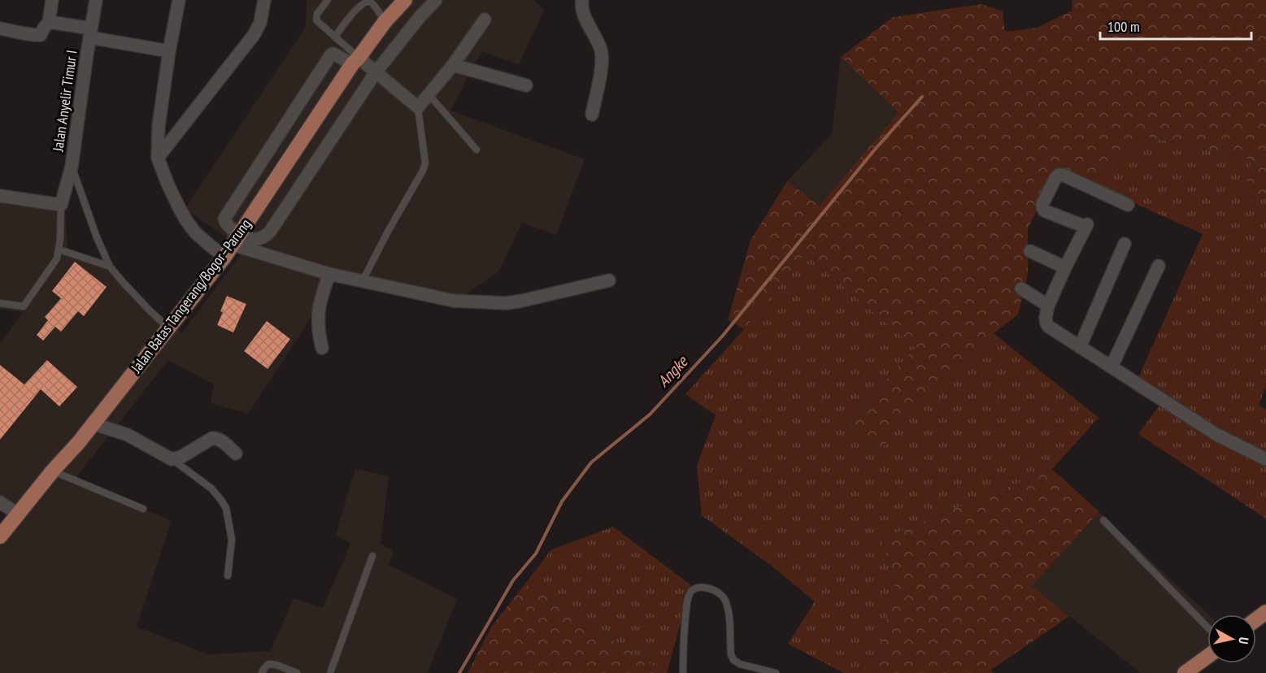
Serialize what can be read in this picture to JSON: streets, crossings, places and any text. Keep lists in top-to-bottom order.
{
  "streets": {
    "main road": ["Jalan Batas Tangerang/Bogor–Parung"],
    "street": ["Jalan Anyelir Timur I"]
  },
  "water": ["Angke"],
  "scale_bar": "100 m",
  "north": "right"
}
